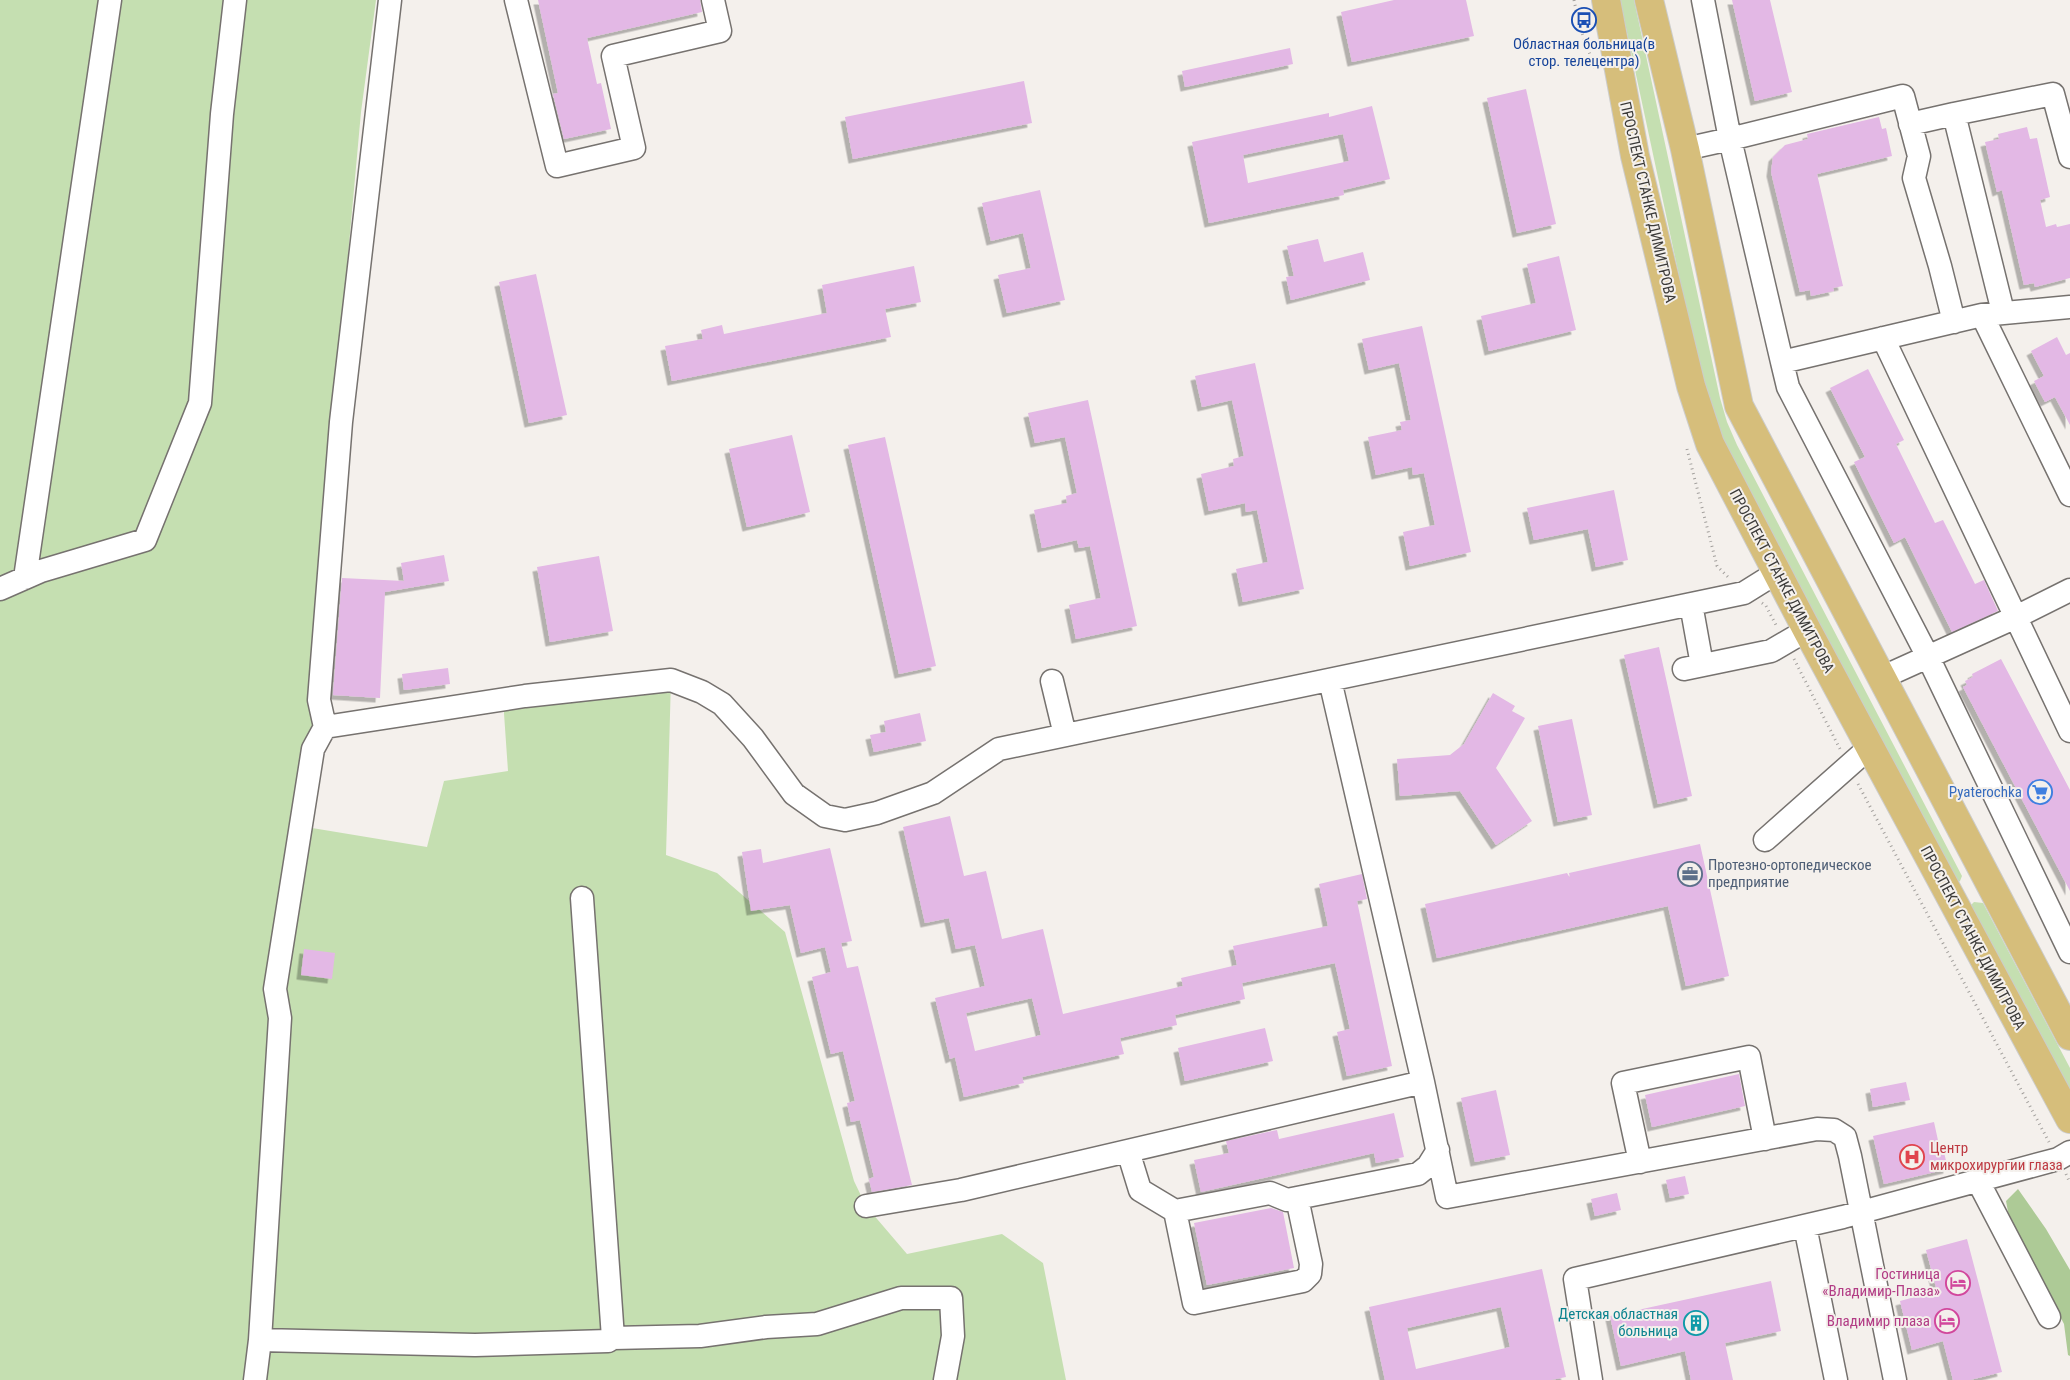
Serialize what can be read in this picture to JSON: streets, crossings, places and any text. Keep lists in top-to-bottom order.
{
  "streets": {
    "main road": ["ПРОСПЕКТ СТАНКЕ ДИМИТРОВА"]
  },
  "places": {
    "bus stop": ["Областная больница(в стор. телецентра)"],
    "supermarket": ["Pyaterochka"],
    "office": ["Протезно-ортопедическое предприятие"],
    "hospital": ["Центр микрохирургии глаза"],
    "hotel": ["Гостиница «Владимир-Плаза»", "Владимир плаза"],
    "building": ["Детская областная больница"]
  }
}
